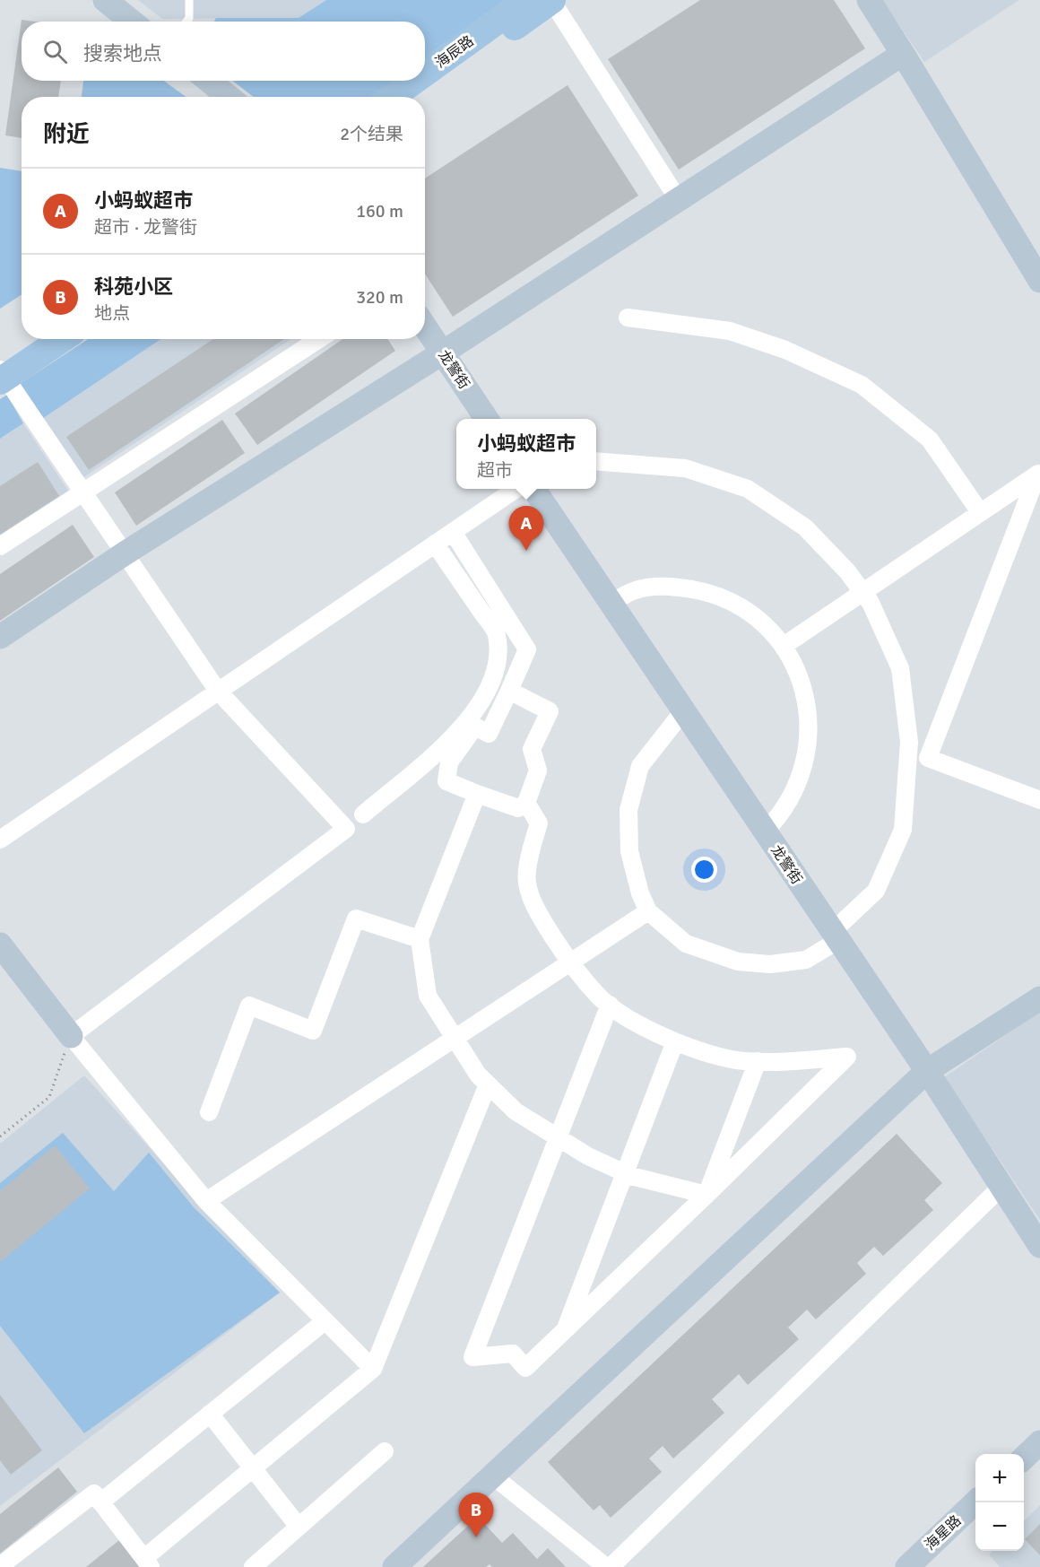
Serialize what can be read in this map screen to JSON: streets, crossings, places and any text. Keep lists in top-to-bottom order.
{
  "streets": {
    "main road": ["海辰路"],
    "street": ["龙警街", "海星路"]
  },
  "page": {
    "search": "搜索地点",
    "heading": ["附近", "2个结果"],
    "list": [
      {
        "mark": "A",
        "name": "小蚂蚁超市",
        "note": "超市 · 龙警街",
        "value": "160 m"
      },
      {
        "mark": "B",
        "name": "科苑小区",
        "note": "地点",
        "value": "320 m"
      }
    ],
    "popup": ["小蚂蚁超市", "超市"],
    "pins": ["A", "B"],
    "map_buttons": ["+", "−"]
  }
}
